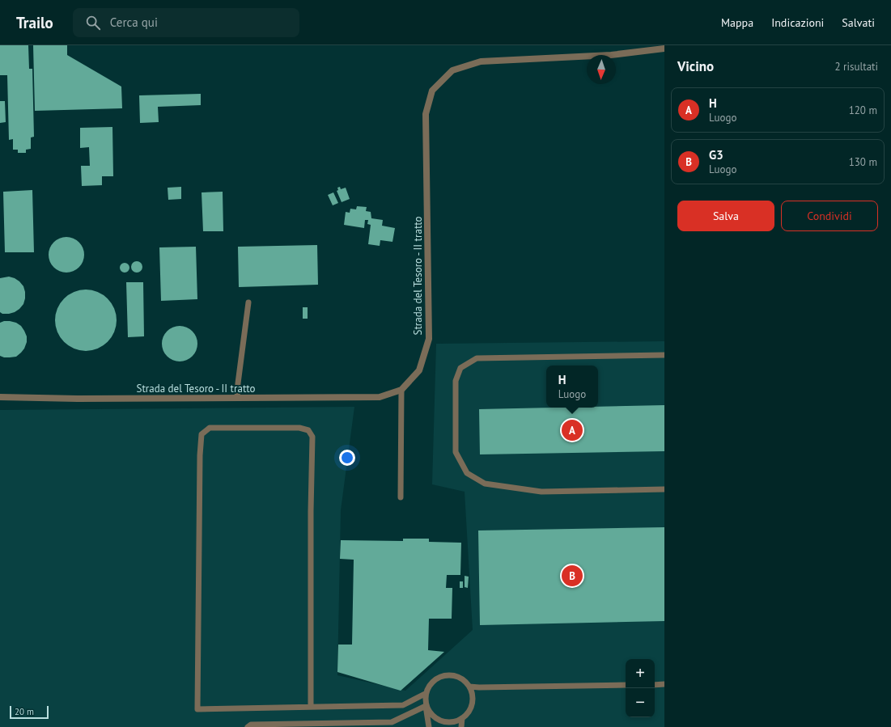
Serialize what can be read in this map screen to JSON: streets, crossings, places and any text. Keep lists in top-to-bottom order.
{
  "streets": {
    "street": ["Strada del Tesoro - II tratto"]
  },
  "scale_bar": "20 m",
  "north": "bottom",
  "page": {
    "header": "Trailo",
    "search": "Cerca qui",
    "nav": ["Mappa", "Indicazioni", "Salvati"],
    "heading": ["Vicino", "2 risultati"],
    "list": [
      {
        "mark": "A",
        "name": "H",
        "note": "Luogo",
        "value": "120 m"
      },
      {
        "mark": "B",
        "name": "G3",
        "note": "Luogo",
        "value": "130 m"
      }
    ],
    "buttons": ["Salva", "Condividi"],
    "popup": ["H", "Luogo"],
    "pins": ["A", "B"],
    "map_buttons": ["+", "−"],
    "scale": "20 m"
  }
}
